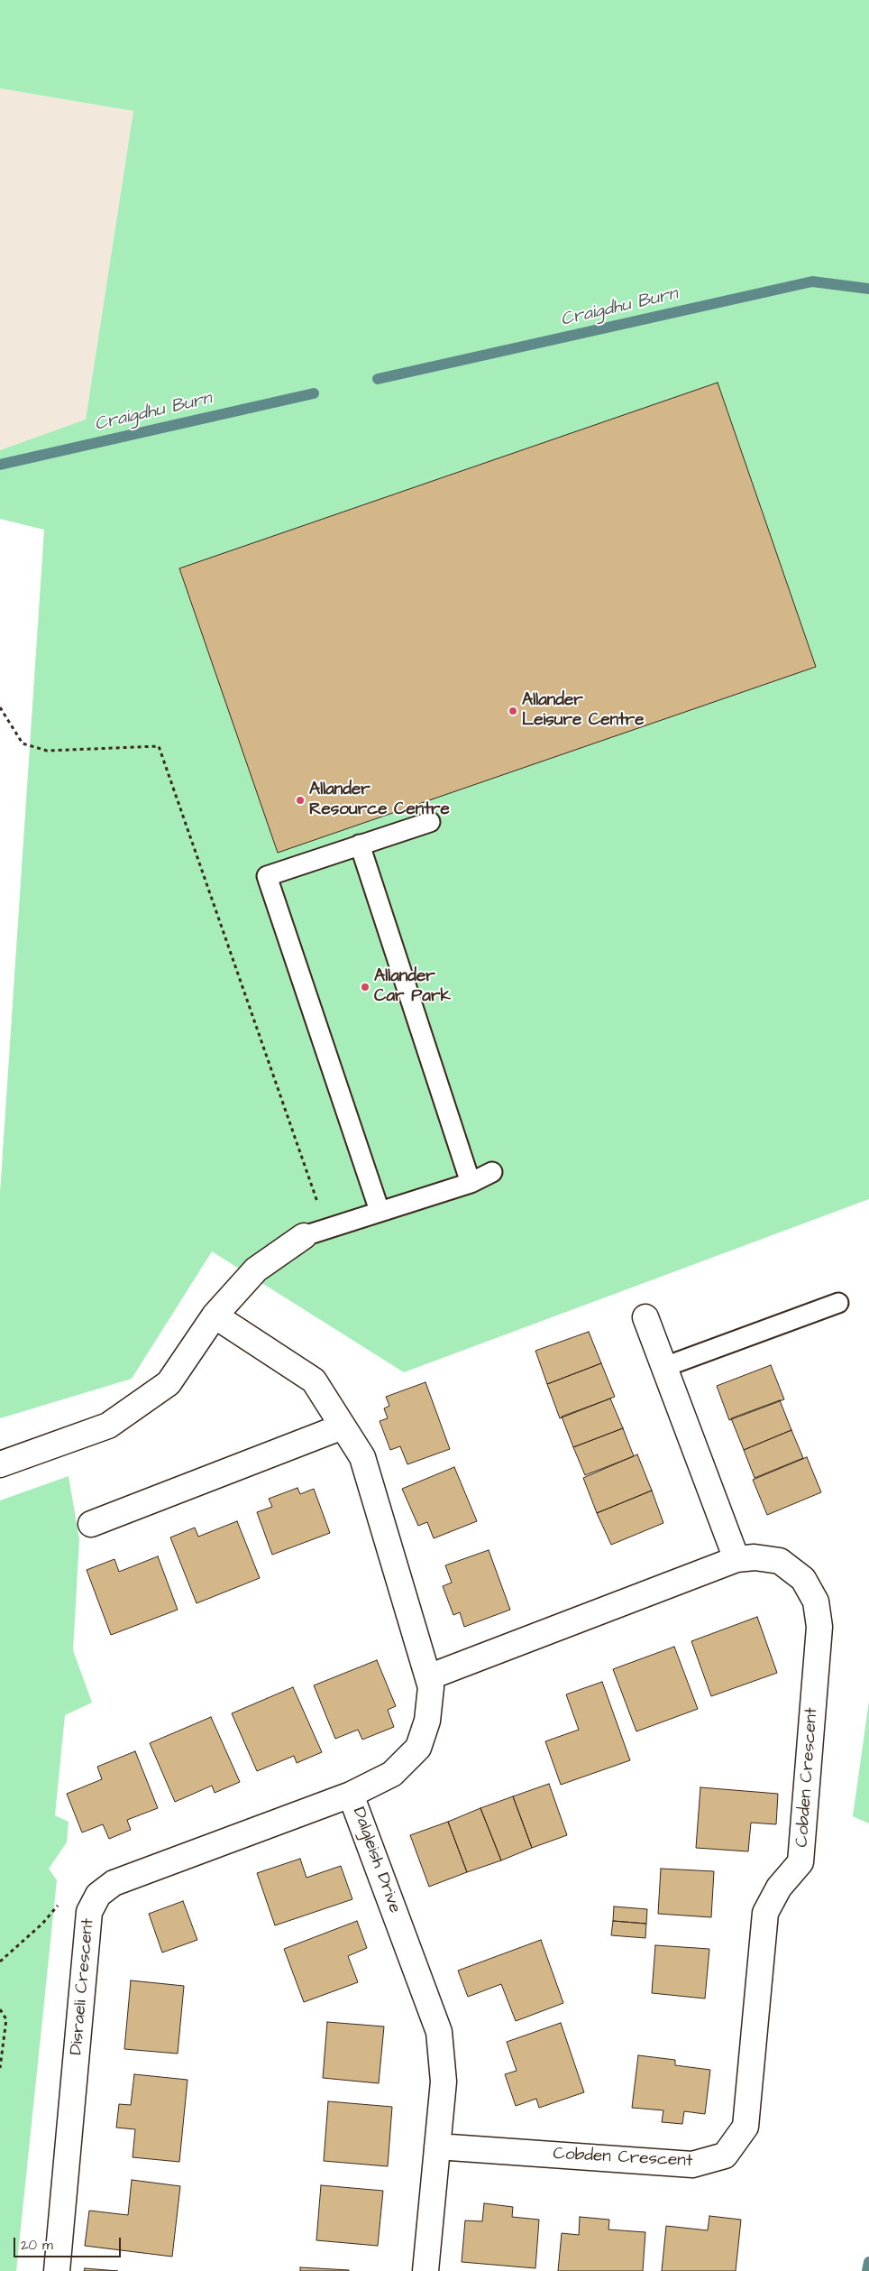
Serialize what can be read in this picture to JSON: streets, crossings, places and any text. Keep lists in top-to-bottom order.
{
  "streets": {
    "street": ["Cobden Crescent", "Dalgleish Drive", "Disraeli Crescent"]
  },
  "crossings": [
    ["Cobden Crescent", "Dalgleish Drive"],
    ["Dalgleish Drive", "Disraeli Crescent"]
  ],
  "water": ["Craigdhu Burn"],
  "places": ["Allander Leisure Centre", "Allander Resource Centre", "Allander Car Park"],
  "scale_bar": "20 m"
}
